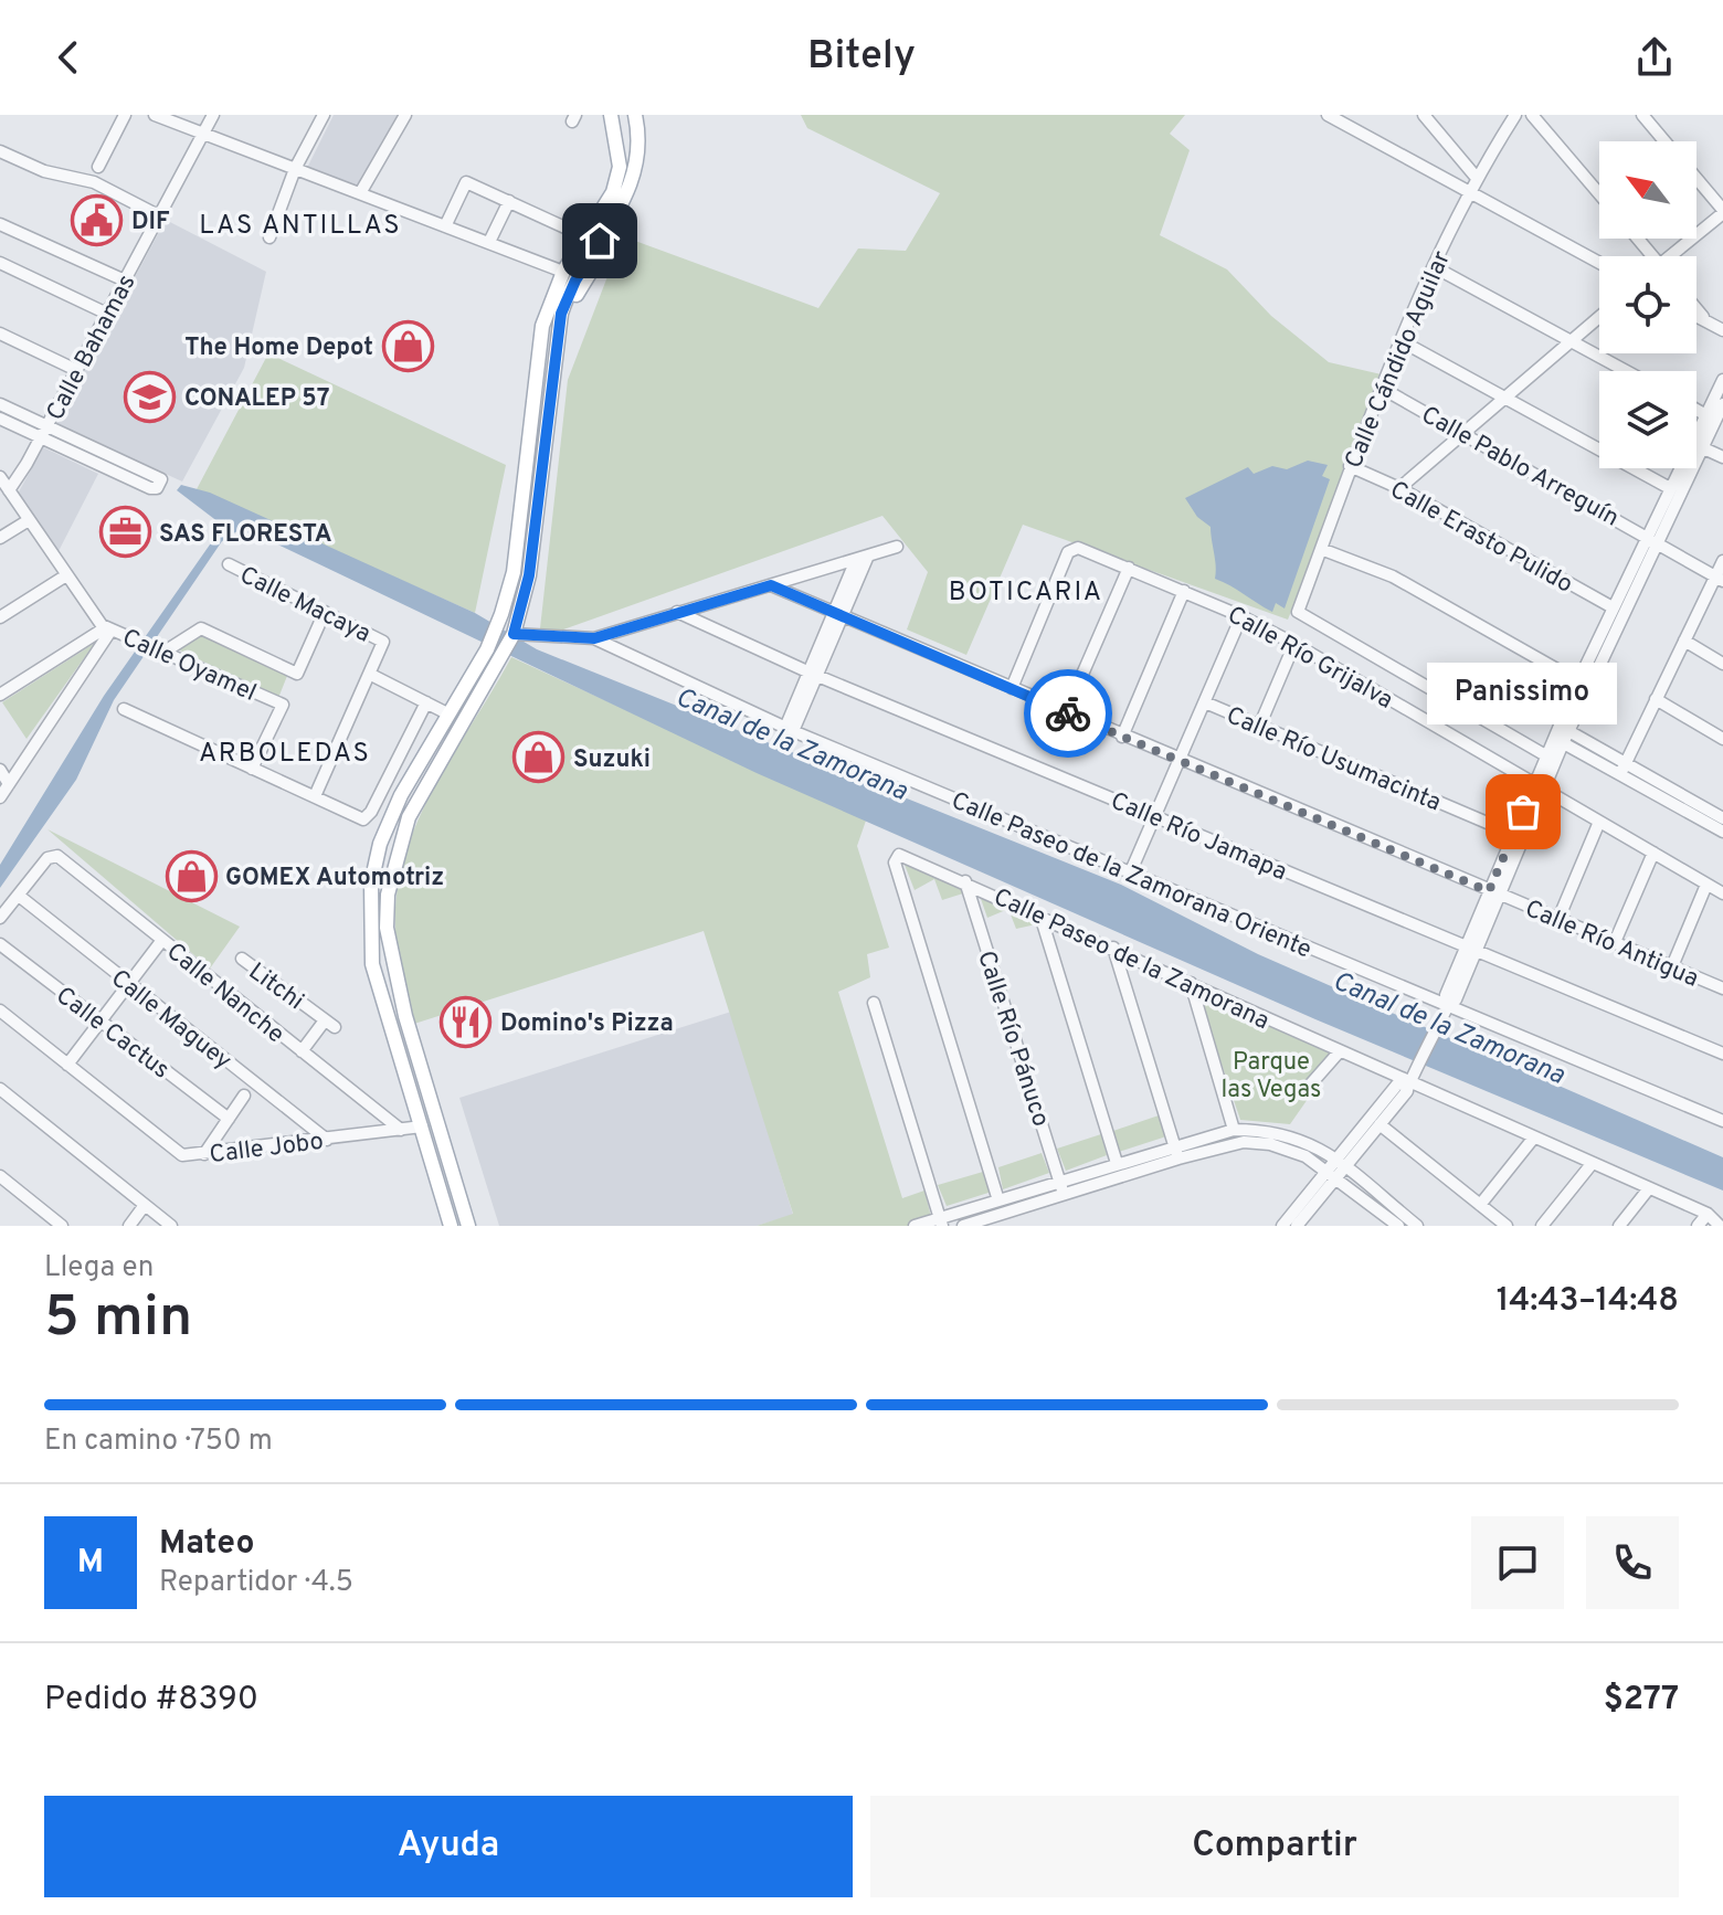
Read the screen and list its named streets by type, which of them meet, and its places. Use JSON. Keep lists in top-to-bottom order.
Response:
{
  "streets": {
    "street": [
      "Calle Bahamas",
      "Calle Cándido Aguilar",
      "Calle Pablo Arreguín",
      "Calle Erasto Pulido",
      "Calle Macaya",
      "Calle Río Grijalva",
      "Calle Oyamel",
      "Calle Río Usumacinta",
      "Calle Río Jamapa",
      "Calle Paseo de la Zamorana Oriente",
      "Calle Río Antigua",
      "Calle Paseo de la Zamorana",
      "Litchi",
      "Calle Nanche",
      "Calle Maguey",
      "Calle Cactus",
      "Calle Río Pánuco",
      "Calle Jobo"
    ]
  },
  "crossings": [
    ["Calle Cándido Aguilar", "Calle Pablo Arreguín"],
    ["Calle Cándido Aguilar", "Calle Erasto Pulido"],
    ["Calle Cándido Aguilar", "Calle Río Grijalva"],
    ["Calle Río Grijalva", "Calle Río Antigua"],
    ["Calle Paseo de la Zamorana", "Calle Río Pánuco"],
    ["Litchi", "Calle Nanche"],
    ["Calle Nanche", "Calle Maguey"],
    ["Calle Nanche", "Calle Jobo"],
    ["Calle Maguey", "Calle Jobo"]
  ],
  "districts": ["LAS ANTILLAS", "BOTICARIA", "ARBOLEDAS"],
  "water": ["Canal de la Zamorana"],
  "parks": ["Parque las Vegas"],
  "places": {
    "public building": ["DIF"],
    "shop": ["The Home Depot", "Suzuki", "GOMEX Automotriz"],
    "school or university": ["CONALEP 57"],
    "office": ["SAS FLORESTA"],
    "other": ["Panissimo"],
    "restaurant": ["Domino's Pizza"]
  },
  "north": "top left",
  "page": {
    "header": "Bitely",
    "bubble": "Panissimo",
    "heading": ["5 min", "Llega en", "14:43–14:48"],
    "panel": [
      "Mateo",
      "Repartidor · 4.5",
      "Pedido #8390",
      "$277"
    ],
    "bar": "En camino · 750 m",
    "round": "M",
    "buttons": ["Ayuda", "Compartir"]
  }
}
